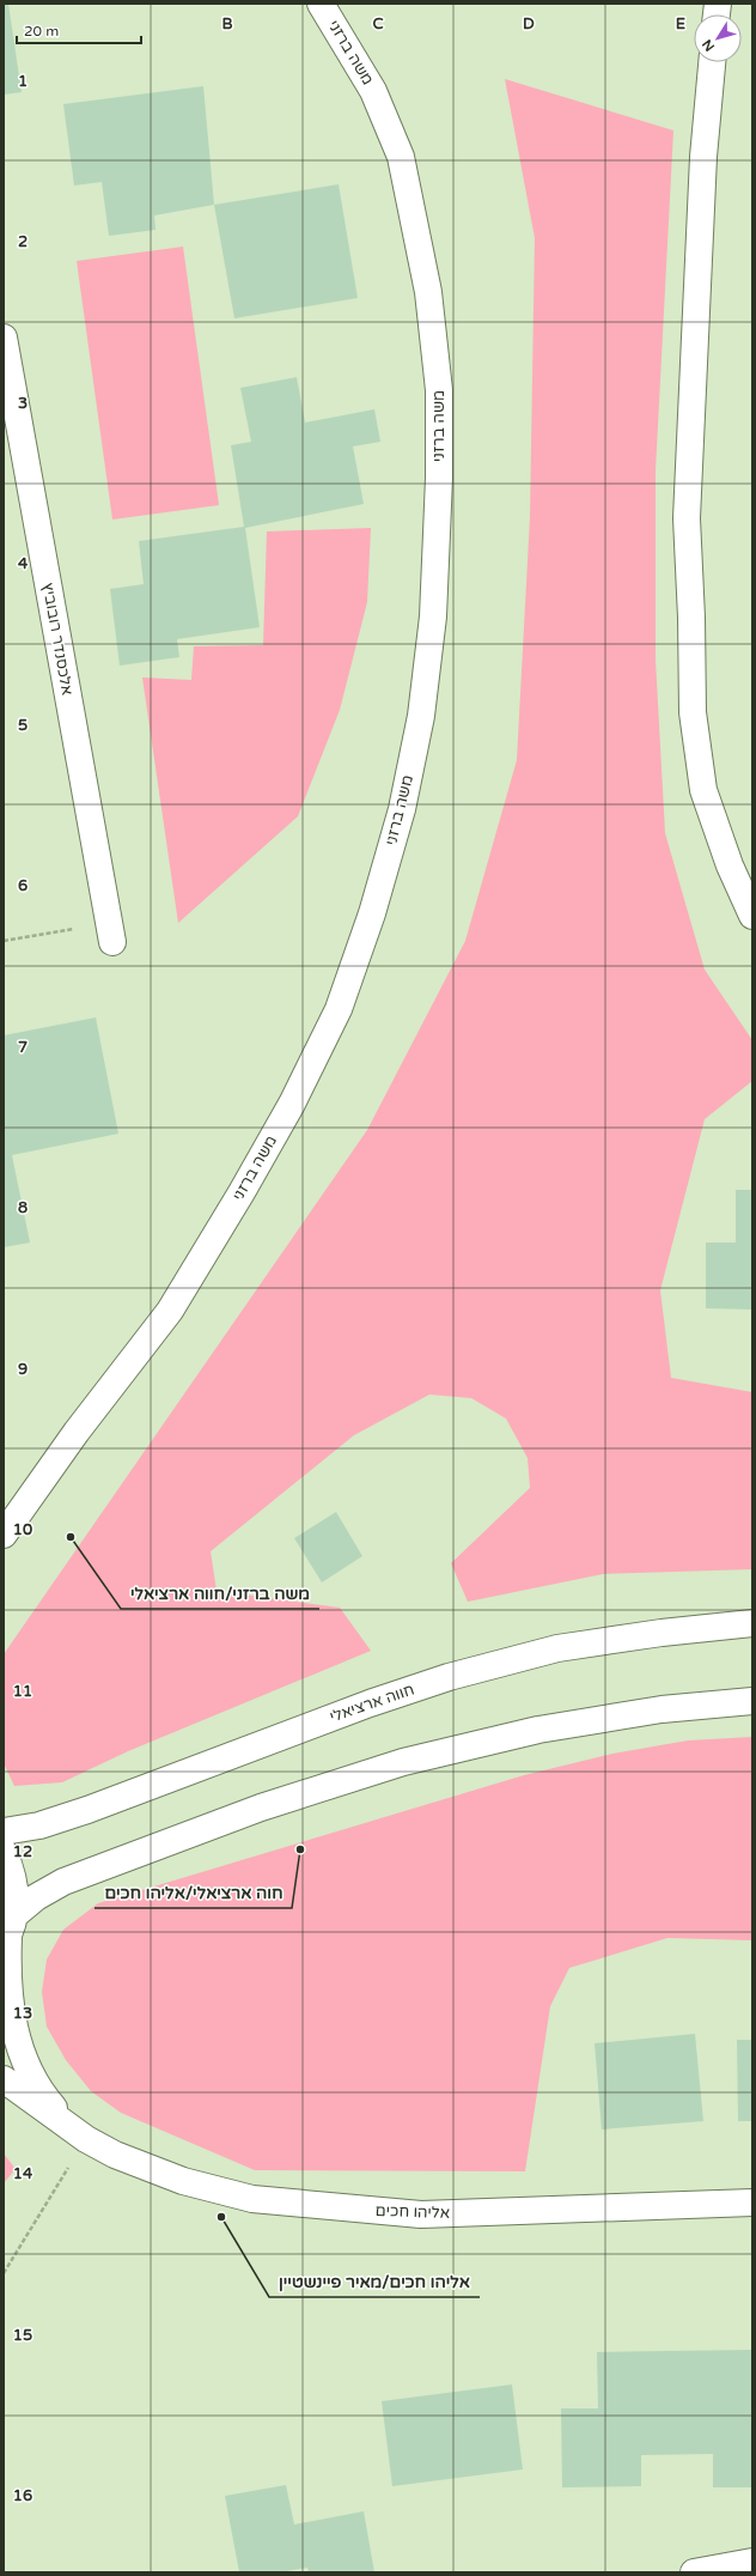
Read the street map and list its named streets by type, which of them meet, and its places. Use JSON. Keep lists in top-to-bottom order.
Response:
{
  "streets": {
    "street": [
      "משה ברזני",
      "אלכסנדר רובוביץ",
      "חווה ארציאלי",
      "אליהו חכים"
    ]
  },
  "places": ["משה ברזני/חווה ארציאלי", "חוה ארציאלי/אליהו חכים", "אליהו חכים/מאיר פיינשטיין"],
  "scale_bar": "20 m",
  "north": "bottom left",
  "grid": {
    "columns": [
      "B",
      "C",
      "D",
      "E"
    ],
    "rows": [
      "1",
      "2",
      "3",
      "4",
      "5",
      "6",
      "7",
      "8",
      "9",
      "10",
      "11",
      "12",
      "13",
      "14",
      "15",
      "16"
    ]
  }
}
